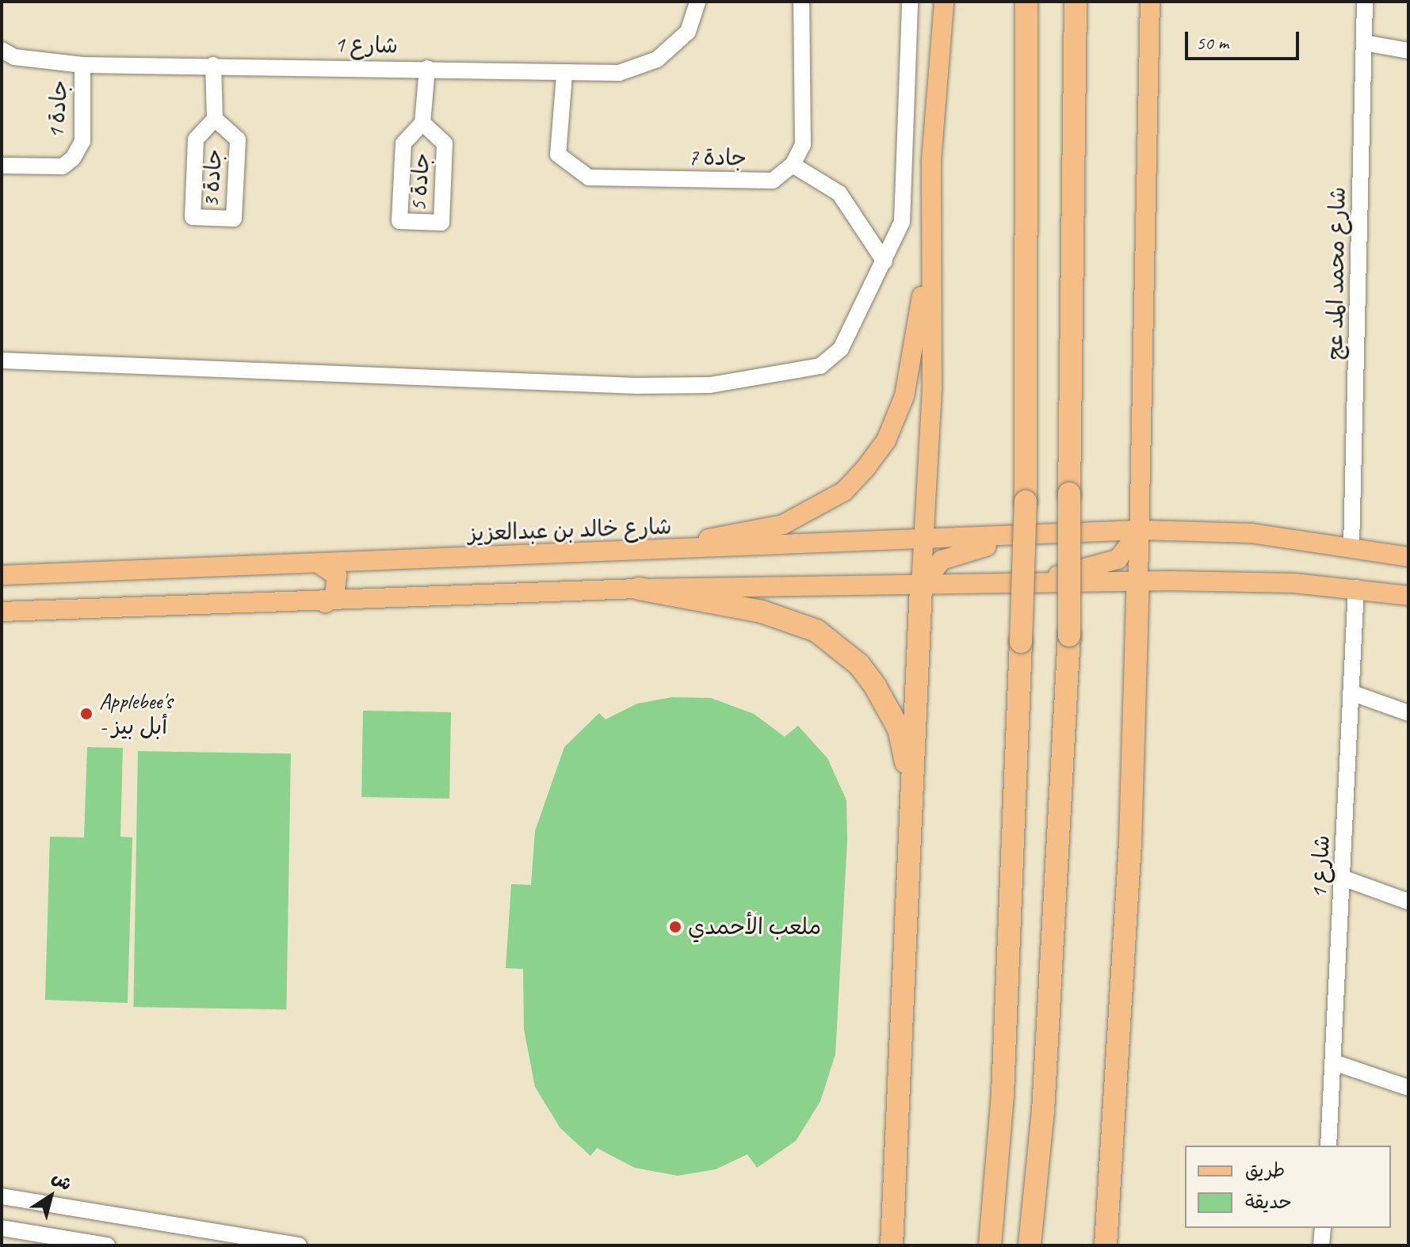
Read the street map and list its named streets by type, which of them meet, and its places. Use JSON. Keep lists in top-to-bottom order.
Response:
{
  "streets": {
    "main road": ["شارع خالد بن عبدالعزيز"],
    "street": [
      "شارع 1",
      "جادة 1",
      "جادة 7",
      "جادة 3",
      "جادة 5",
      "شارع محمد المد عج"
    ]
  },
  "crossings": [
    ["شارع 1", "جادة 1"],
    ["شارع 1", "جادة 7"],
    ["شارع 1", "جادة 3"],
    ["شارع 1", "جادة 5"],
    ["شارع محمد المد عج", "شارع خالد بن عبدالعزيز"]
  ],
  "places": ["Applebee's - أبل بيز", "ملعب الأحمدي"],
  "legend": ["طريق", "حديقة"],
  "scale_bar": "50 m",
  "north": "top right"
}
